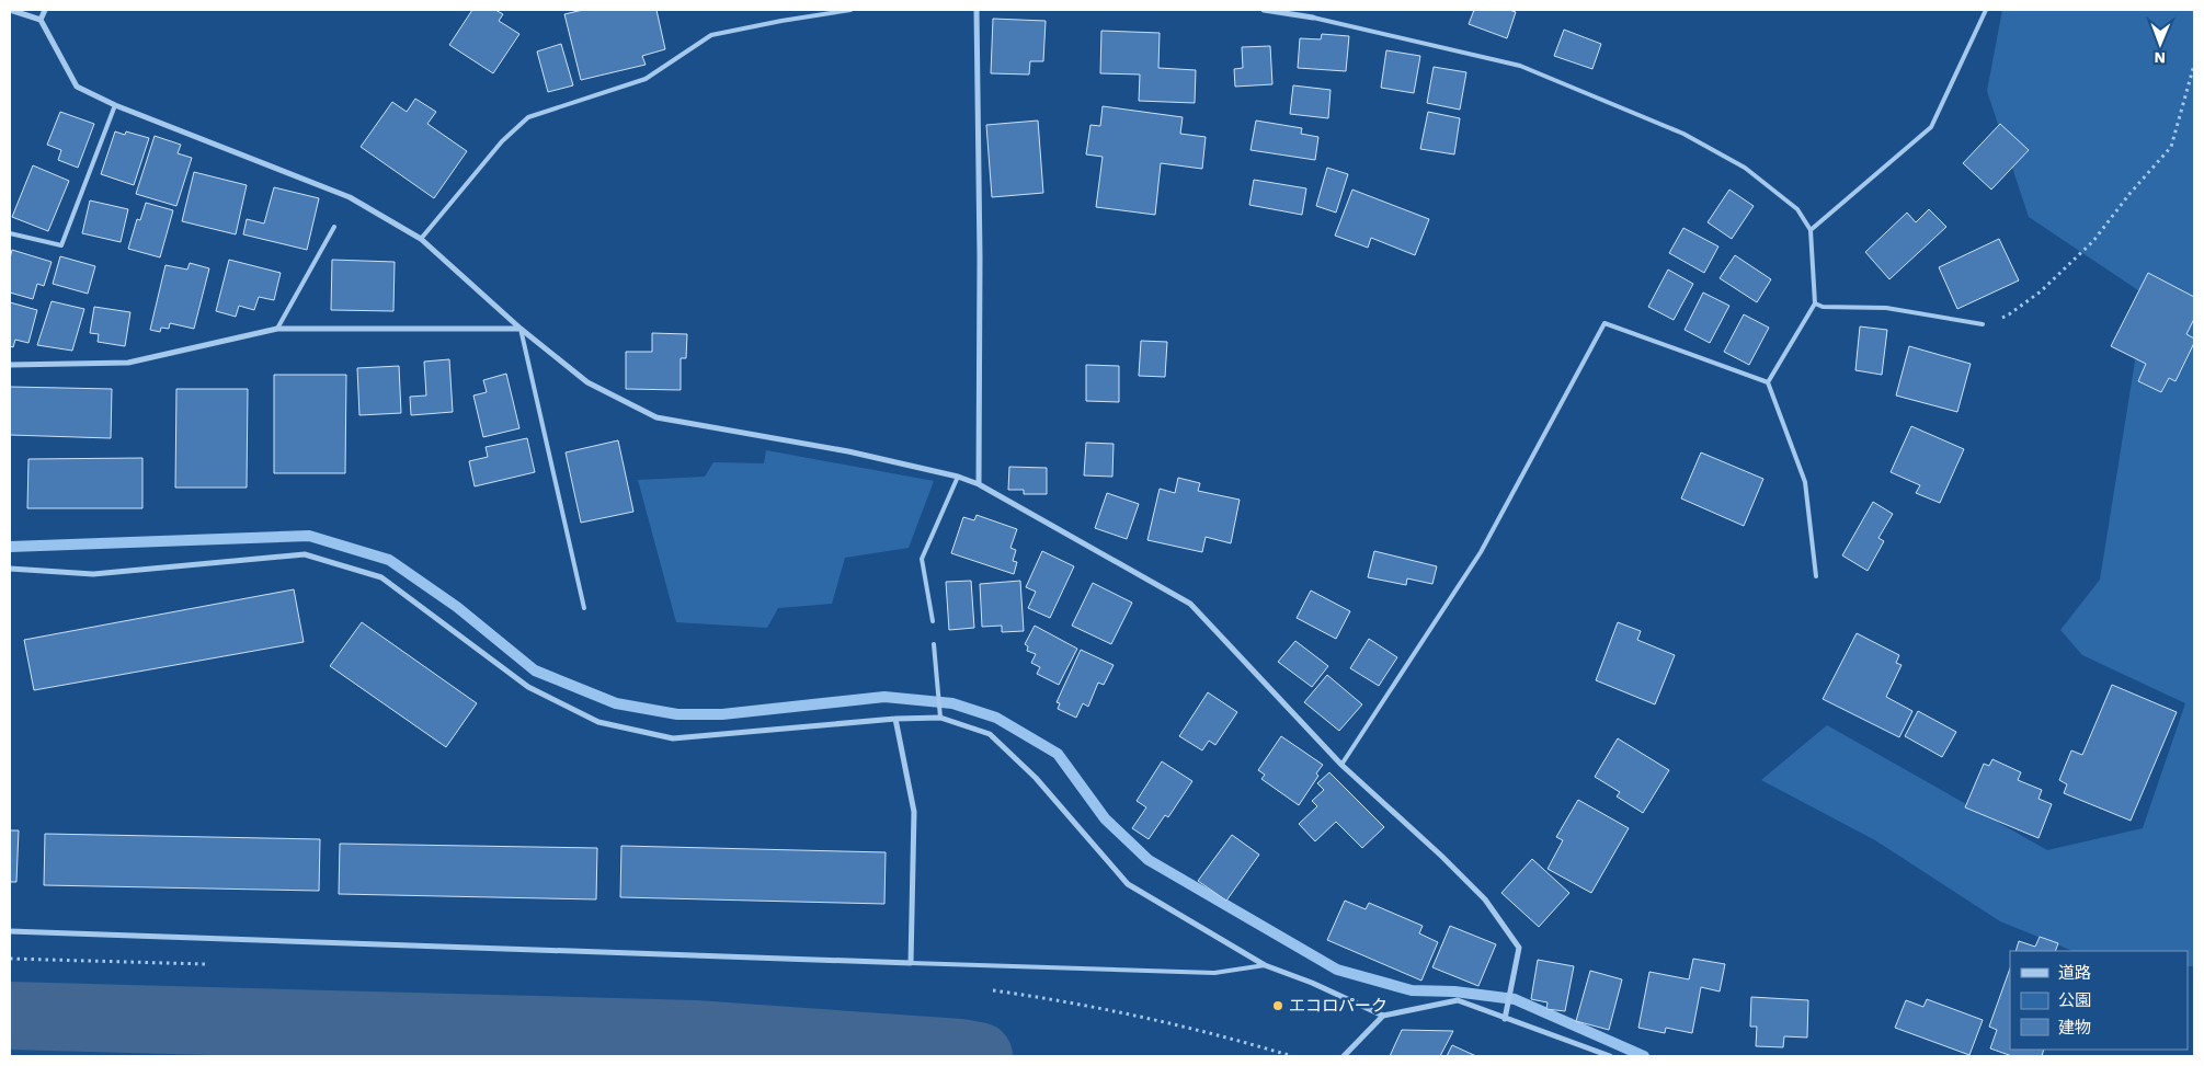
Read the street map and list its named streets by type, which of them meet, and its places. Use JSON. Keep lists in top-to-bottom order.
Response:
{
  "places": ["エコロパーク"],
  "legend": ["道路", "公園", "建物"],
  "north": "bottom"
}
